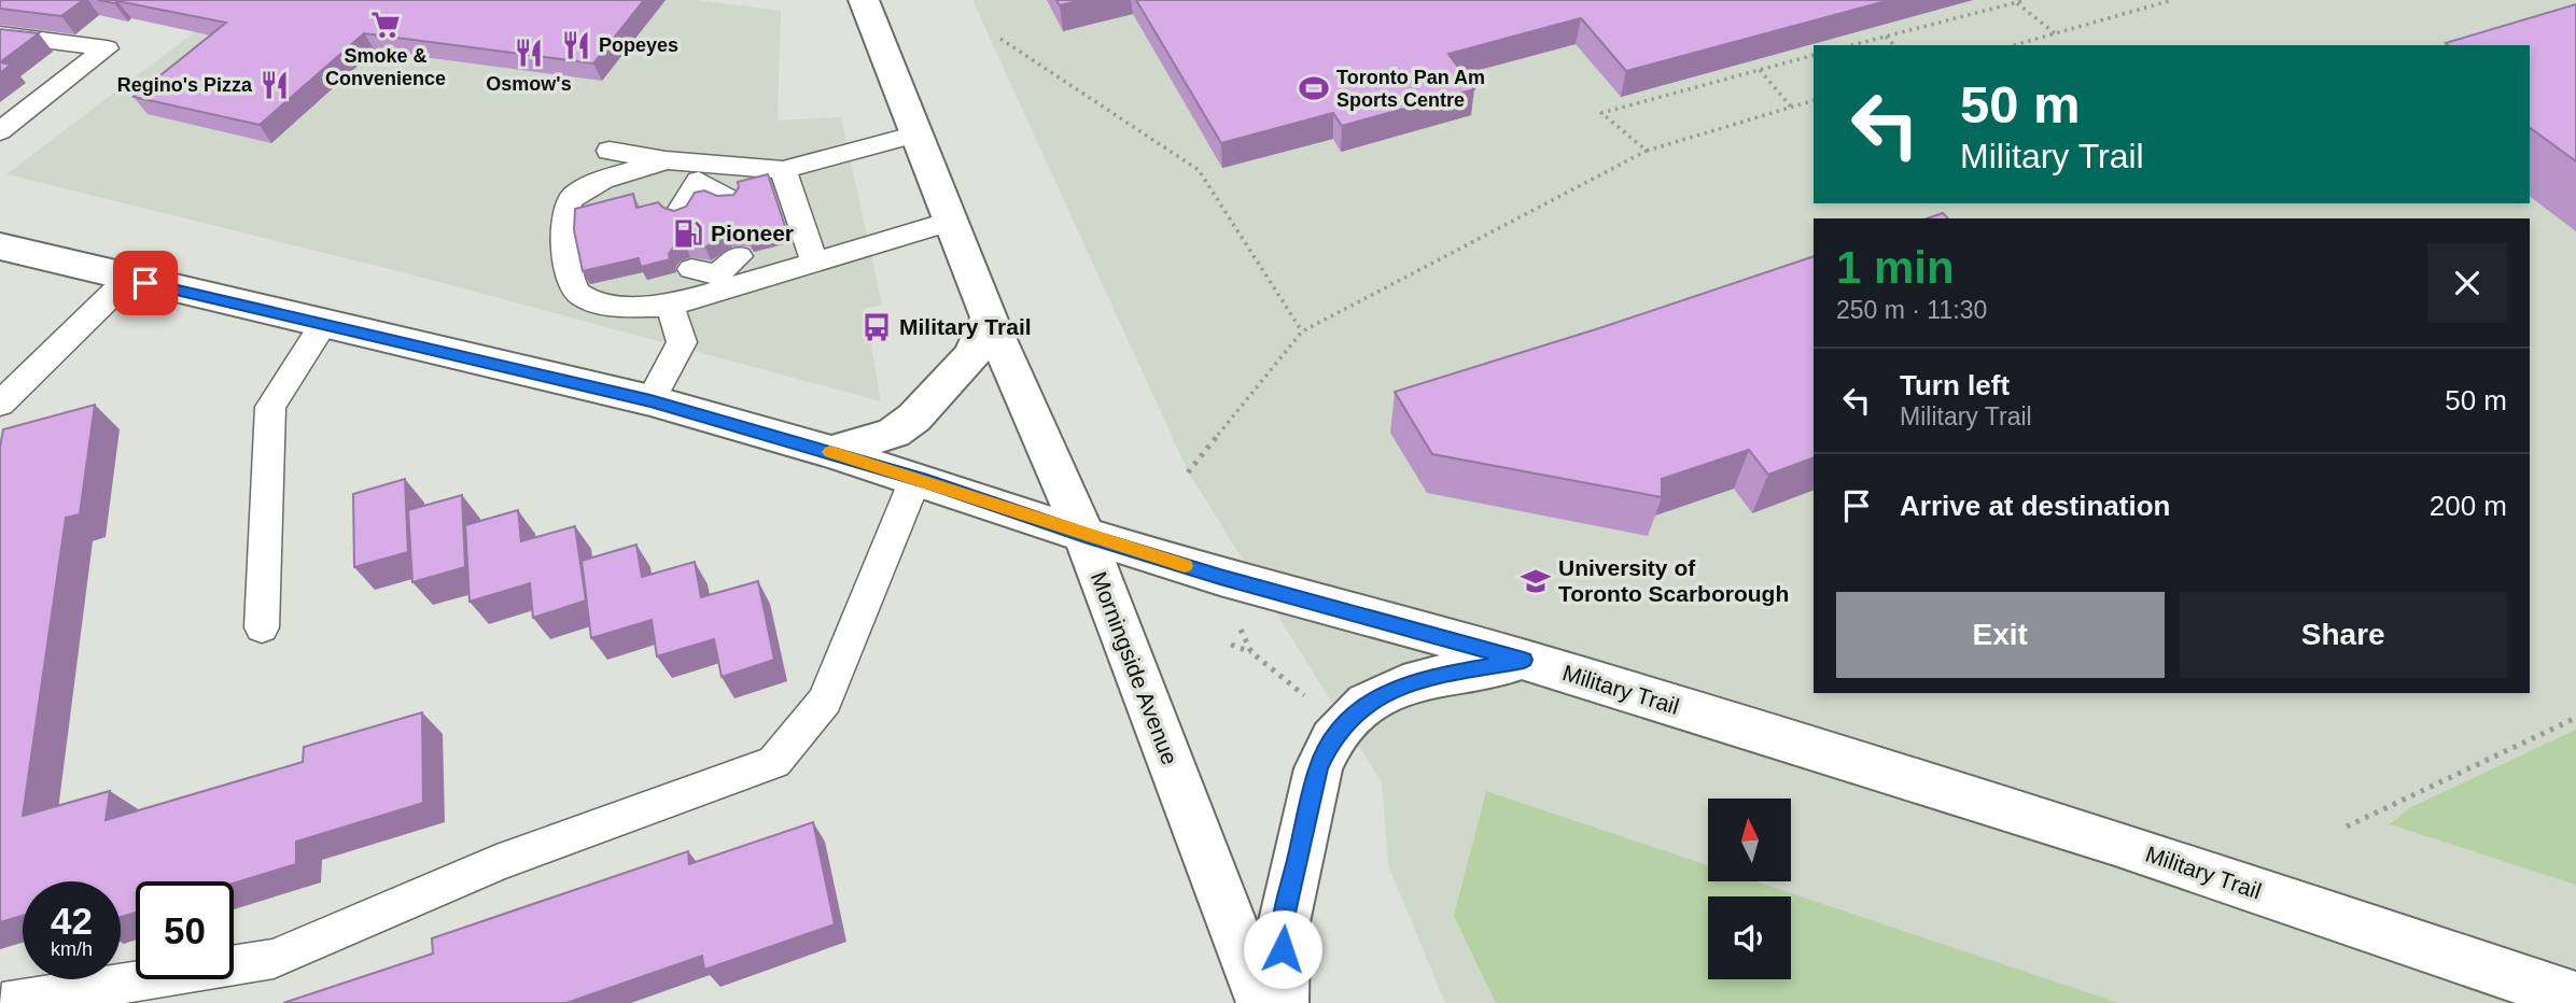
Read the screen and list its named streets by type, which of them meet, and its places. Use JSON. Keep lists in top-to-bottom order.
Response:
{
  "streets": {
    "street": ["Morningside Avenue", "Military Trail"]
  },
  "crossings": [
    ["Morningside Avenue", "Military Trail"]
  ],
  "places": {
    "supermarket": ["Smoke & Convenience"],
    "restaurant": ["Popeyes", "Osmow's", "Regino's Pizza"],
    "sports": ["Toronto Pan Am Sports Centre"],
    "fuel station": ["Pioneer"],
    "bus stop": ["Military Trail"],
    "school or university": ["University of Toronto Scarborough"]
  },
  "north": "top",
  "page": {
    "turn": ["50 m", "Military Trail"],
    "heading": ["1 min", "250 m · 11:30"],
    "list": [
      {
        "name": "Turn left",
        "note": "Military Trail",
        "value": "50 m"
      },
      {
        "name": "Arrive at destination",
        "value": "200 m"
      }
    ],
    "buttons": ["Exit", "Share"],
    "speed": "42 km/h",
    "limit": "50"
  }
}
